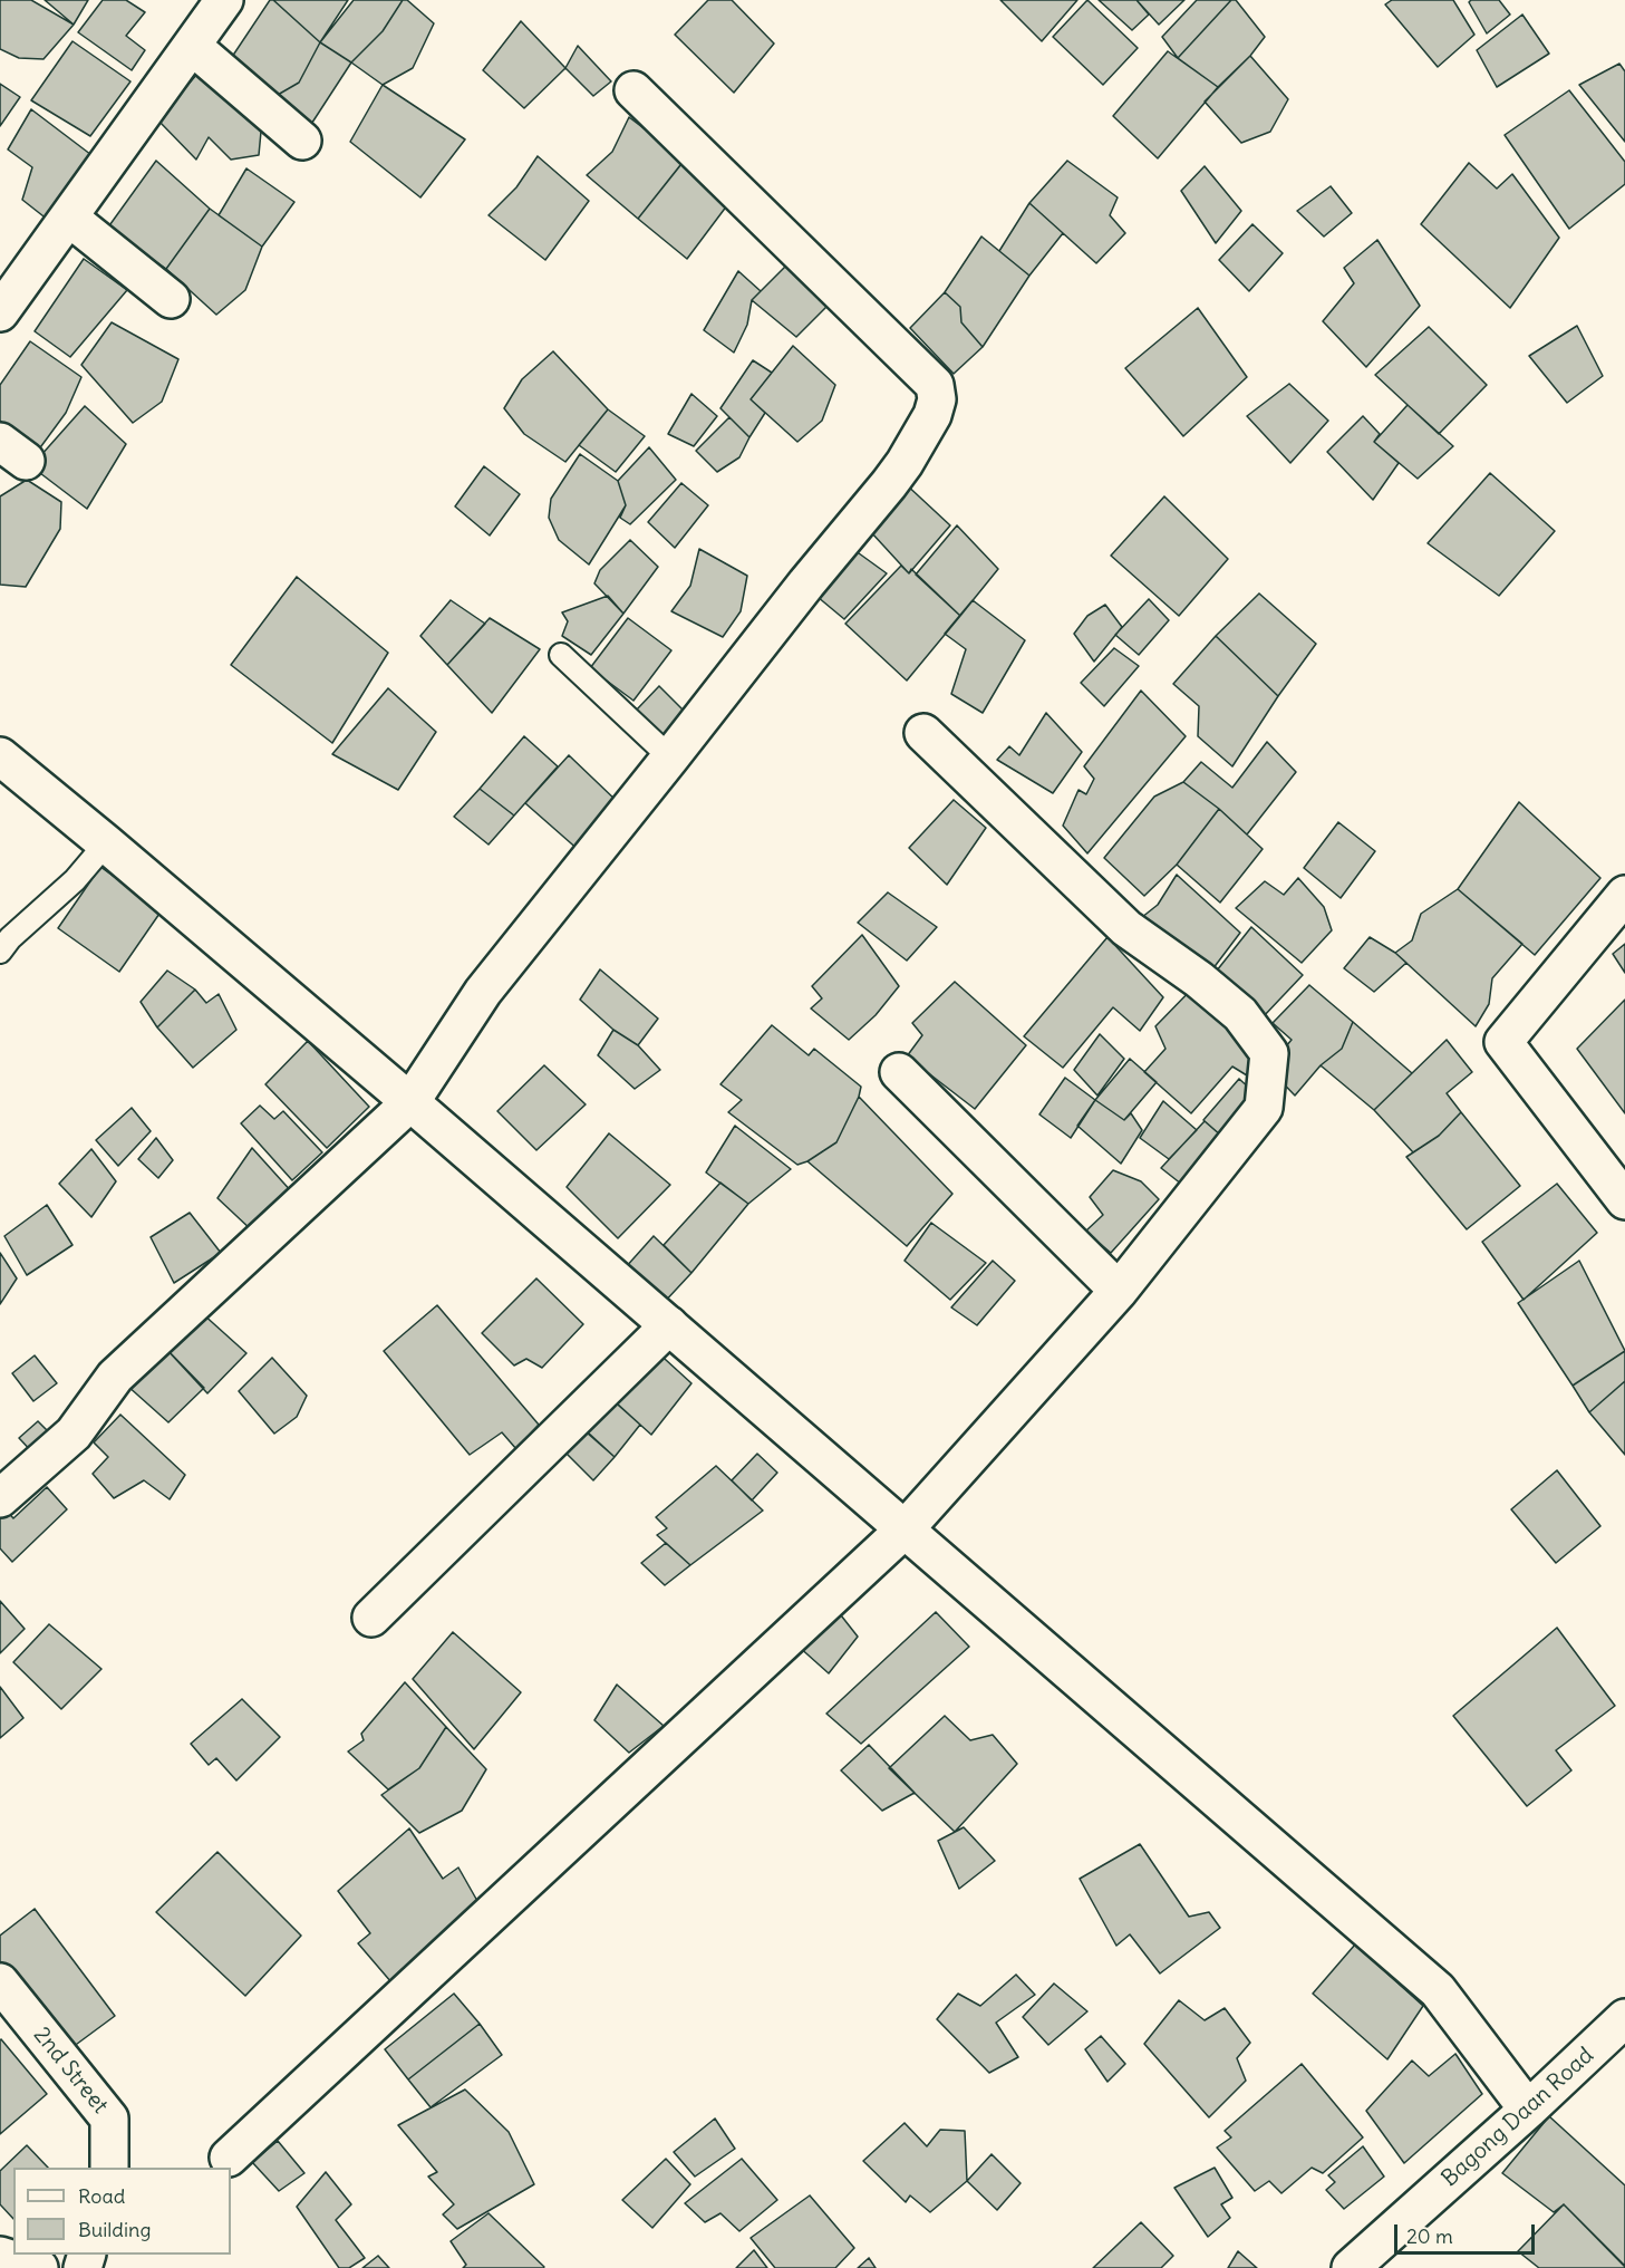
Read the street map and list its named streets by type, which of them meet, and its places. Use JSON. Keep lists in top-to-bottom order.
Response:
{
  "streets": {
    "street": ["2nd Street", "Bagong Daan Road"]
  },
  "legend": ["Road", "Building"],
  "scale_bar": "20 m"
}
